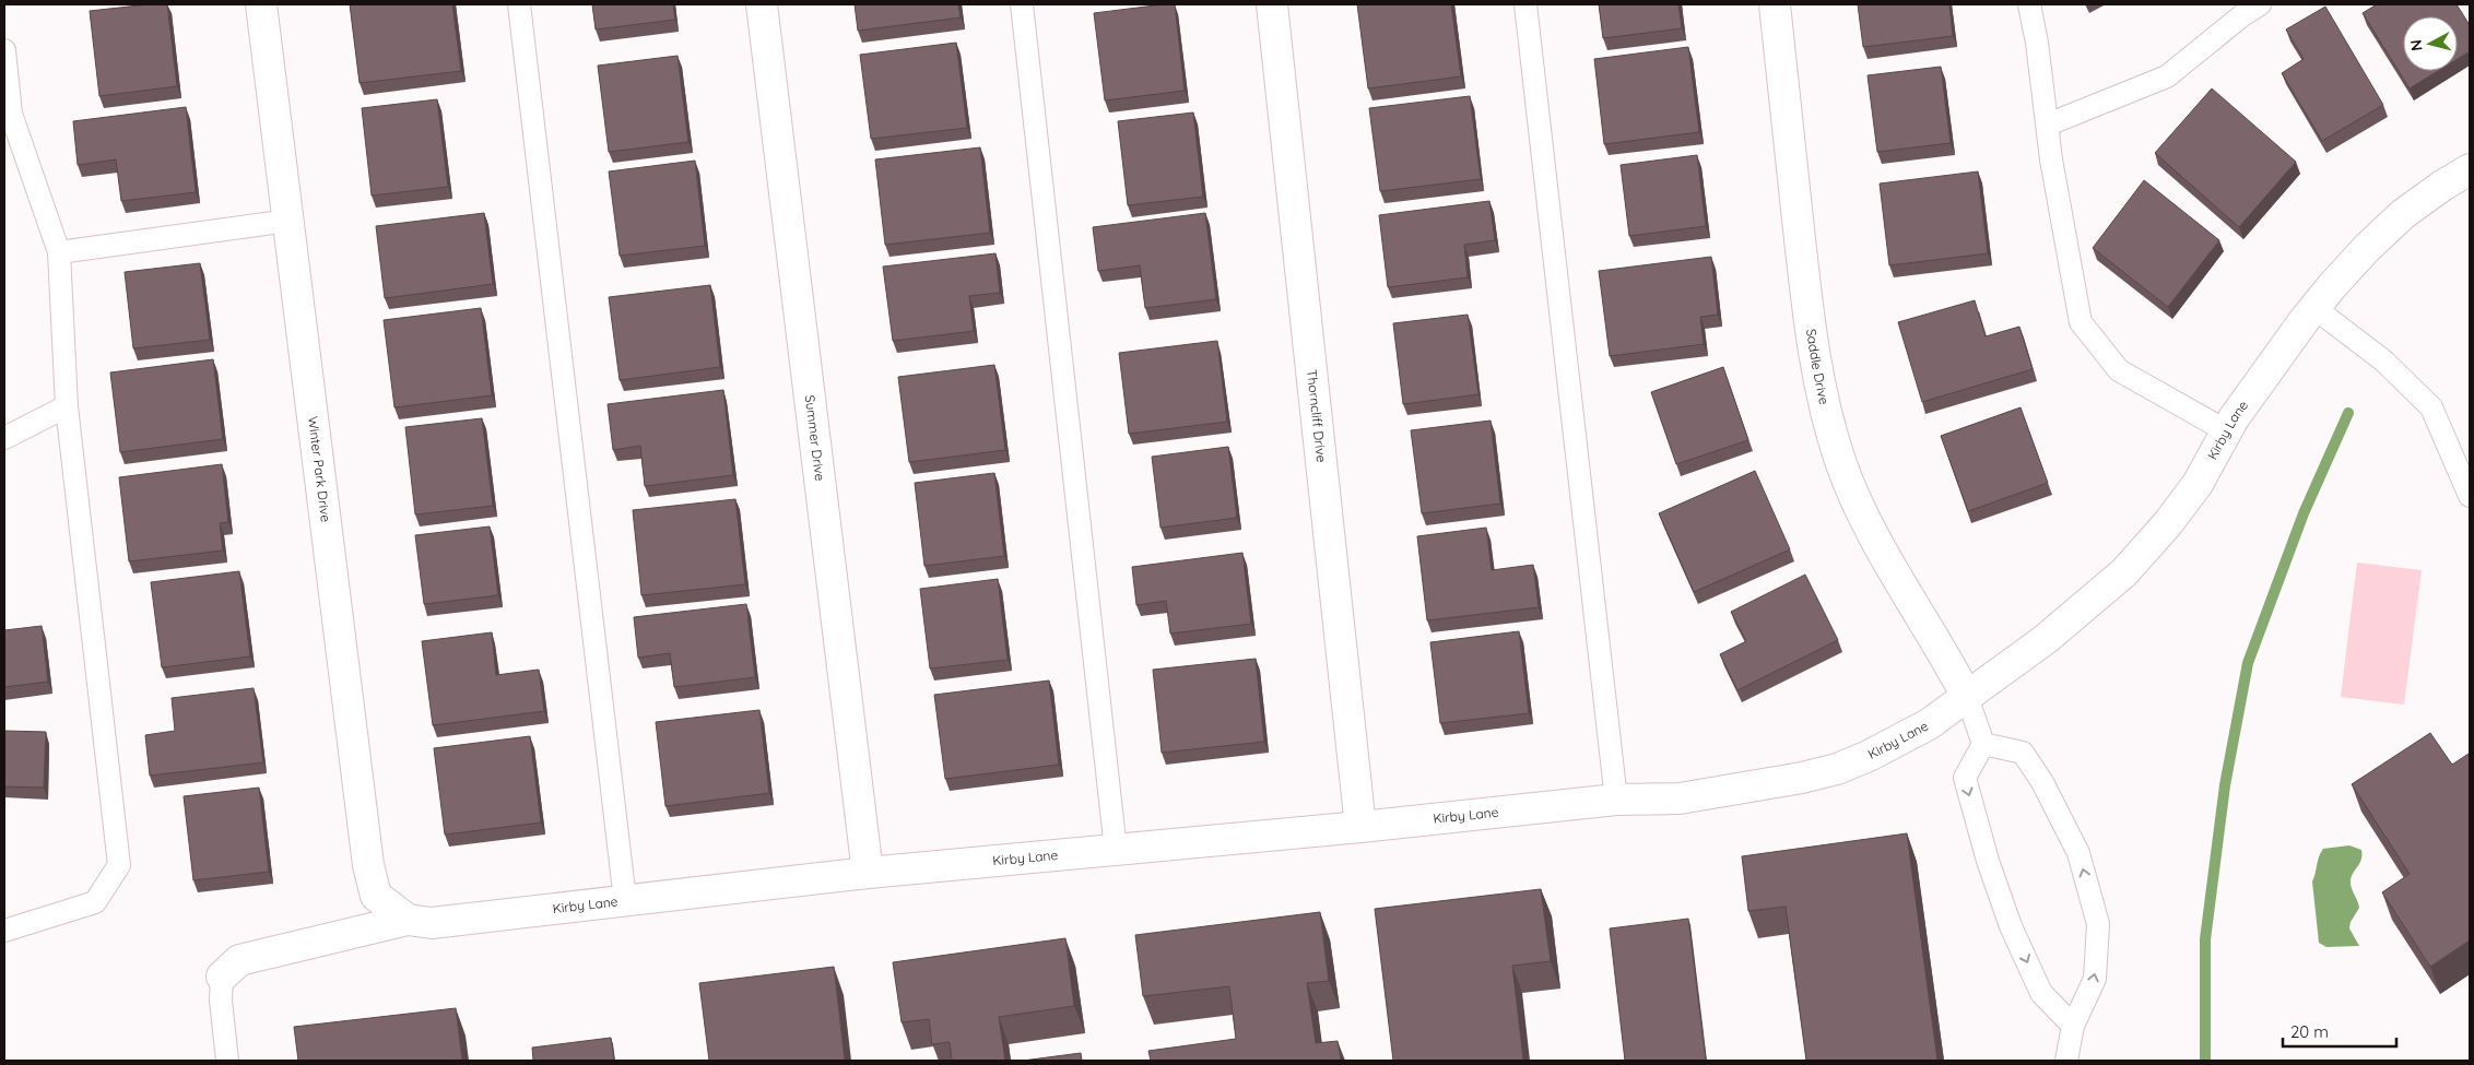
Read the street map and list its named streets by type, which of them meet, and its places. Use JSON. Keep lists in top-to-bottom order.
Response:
{
  "streets": {
    "street": [
      "Saddle Drive",
      "Thorncliff Drive",
      "Kirby Lane",
      "Summer Drive",
      "Winter Park Drive"
    ]
  },
  "crossings": [
    ["Saddle Drive", "Kirby Lane"],
    ["Thorncliff Drive", "Kirby Lane"],
    ["Kirby Lane", "Summer Drive"],
    ["Kirby Lane", "Winter Park Drive"]
  ],
  "scale_bar": "20 m",
  "north": "left"
}
